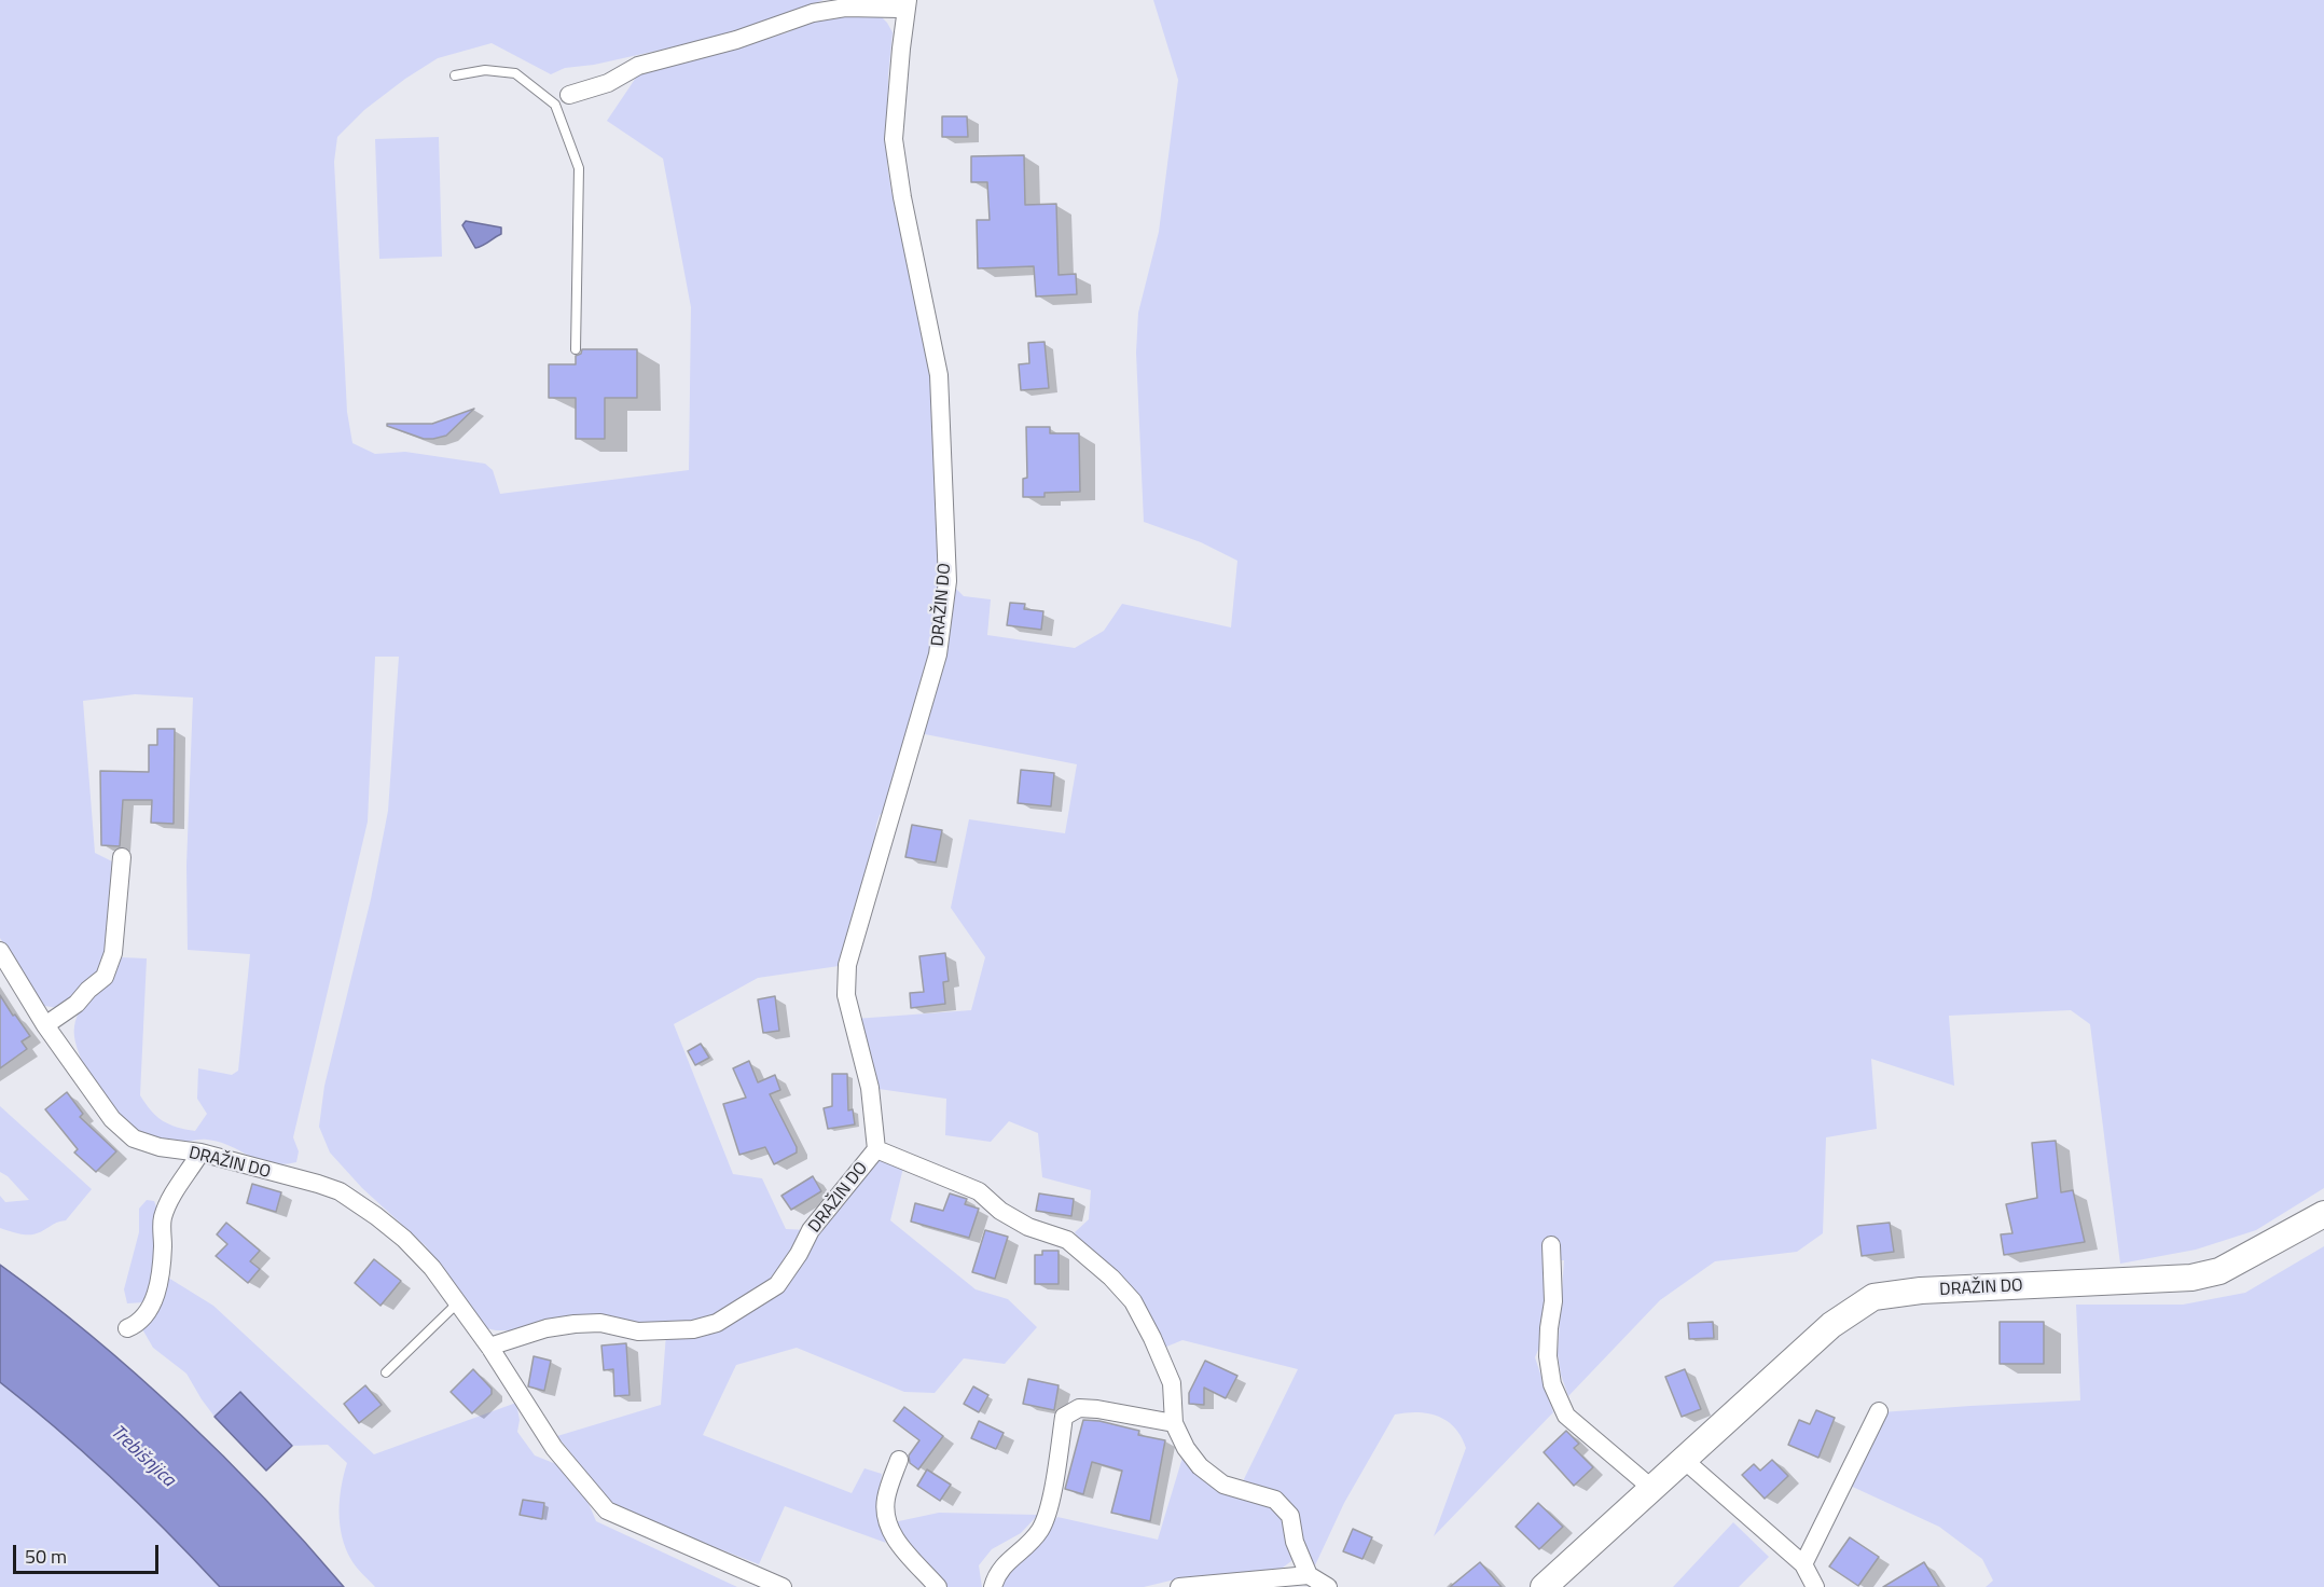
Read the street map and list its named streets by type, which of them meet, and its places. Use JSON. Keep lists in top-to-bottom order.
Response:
{
  "streets": {
    "street": ["DRAŽIN DO"]
  },
  "water": ["Trebišnjica"],
  "scale_bar": "50 m"
}
